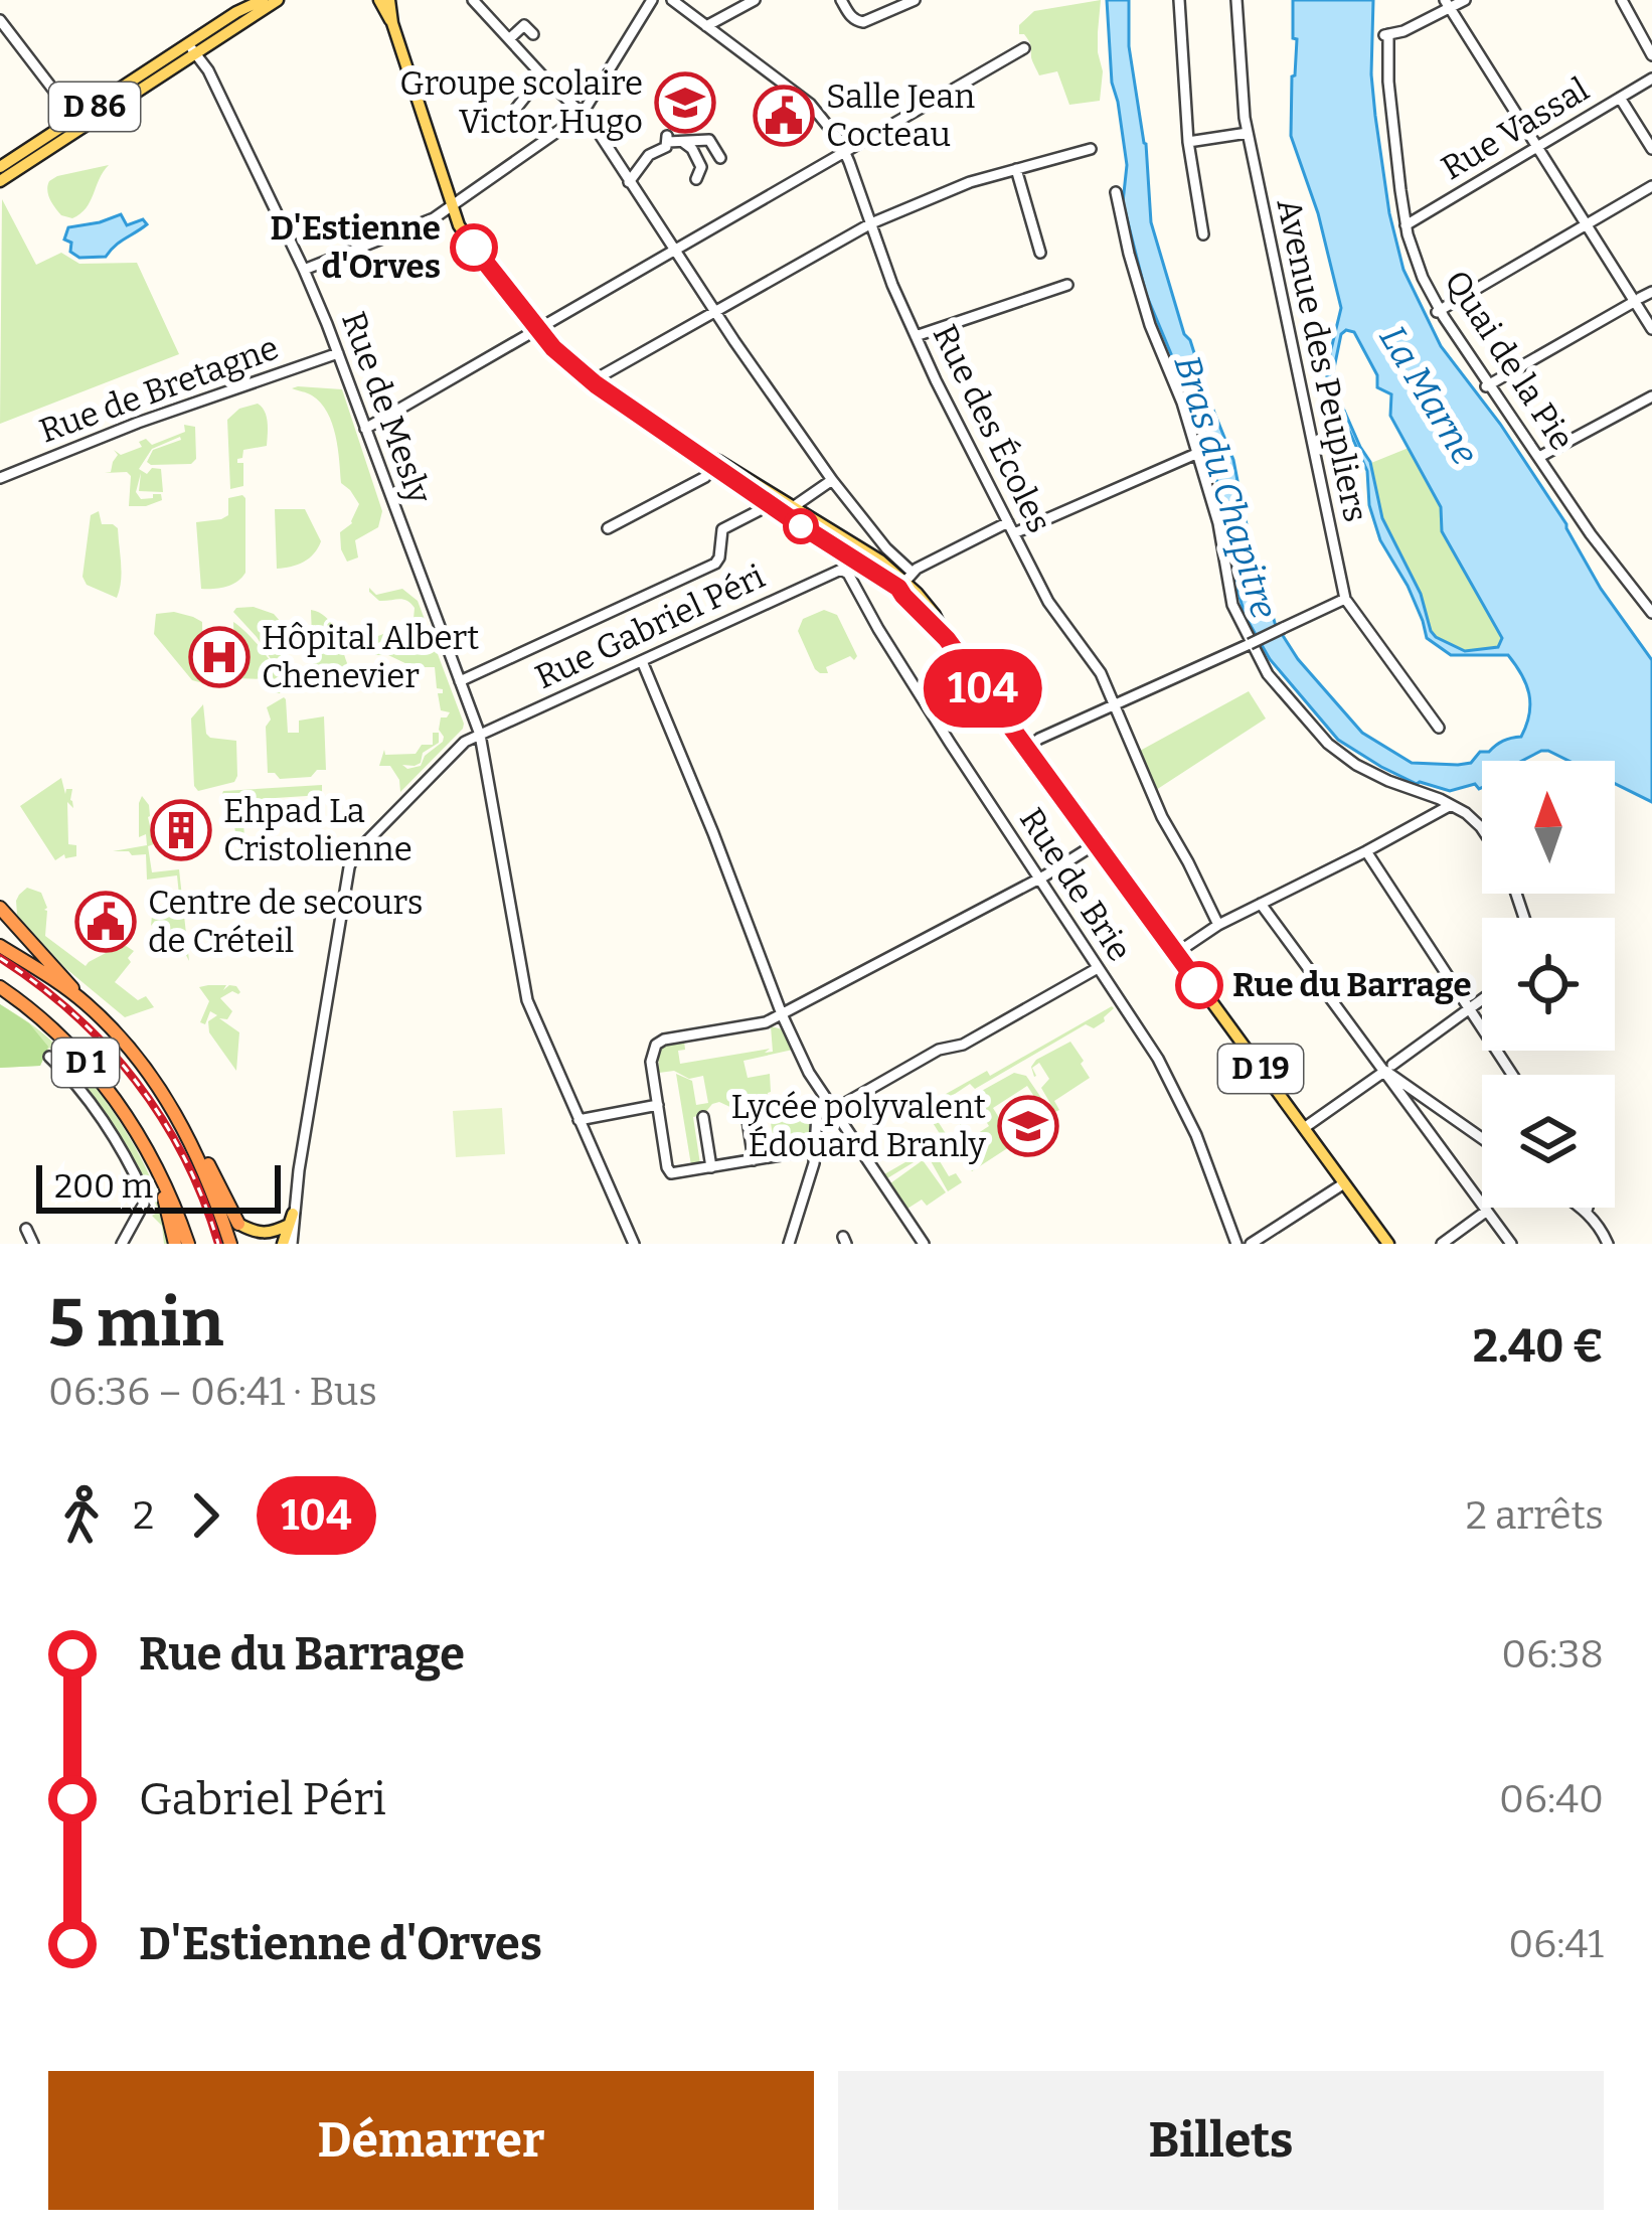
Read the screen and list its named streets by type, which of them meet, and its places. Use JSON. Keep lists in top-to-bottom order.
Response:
{
  "streets": {
    "highway": ["D 1"],
    "main road": ["D 86", "D 19"],
    "street": [
      "Rue Vassal",
      "Avenue des Peupliers",
      "Quai de la Pie",
      "Rue de Bretagne",
      "Rue de Mesly",
      "Rue des Écoles",
      "Rue Gabriel Péri",
      "Rue de Brie"
    ]
  },
  "crossings": [
    ["D 86", "Rue de Mesly"],
    ["Rue Vassal", "Quai de la Pie"],
    ["Rue de Bretagne", "Rue de Mesly"],
    ["Rue de Mesly", "Rue Gabriel Péri"],
    ["Rue Gabriel Péri", "Rue de Brie"]
  ],
  "water": ["La Marne", "Bras du Chapitre"],
  "places": {
    "school or university": ["Groupe scolaire Victor Hugo", "Lycée polyvalent Édouard Branly"],
    "public building": ["Salle Jean Cocteau", "Centre de secours de Créteil"],
    "other": ["D'Estienne d'Orves", "Rue du Barrage"],
    "hospital": ["Hôpital Albert Chenevier"],
    "building": ["Ehpad La Cristolienne"]
  },
  "lines": ["bus line 104"],
  "scale_bar": "200 m",
  "north": "top",
  "page": {
    "on_map": "104",
    "scale": "200 m",
    "heading": ["5 min", "06:36 – 06:41 · Bus", "2.40 €"],
    "legs": ["2", "104", "2 arrêts"],
    "list": [
      {
        "name": "Rue du Barrage",
        "value": "06:38"
      },
      {
        "name": "Gabriel Péri",
        "value": "06:40"
      },
      {
        "name": "D'Estienne d'Orves",
        "value": "06:41"
      }
    ],
    "buttons": ["Démarrer", "Billets"]
  }
}
